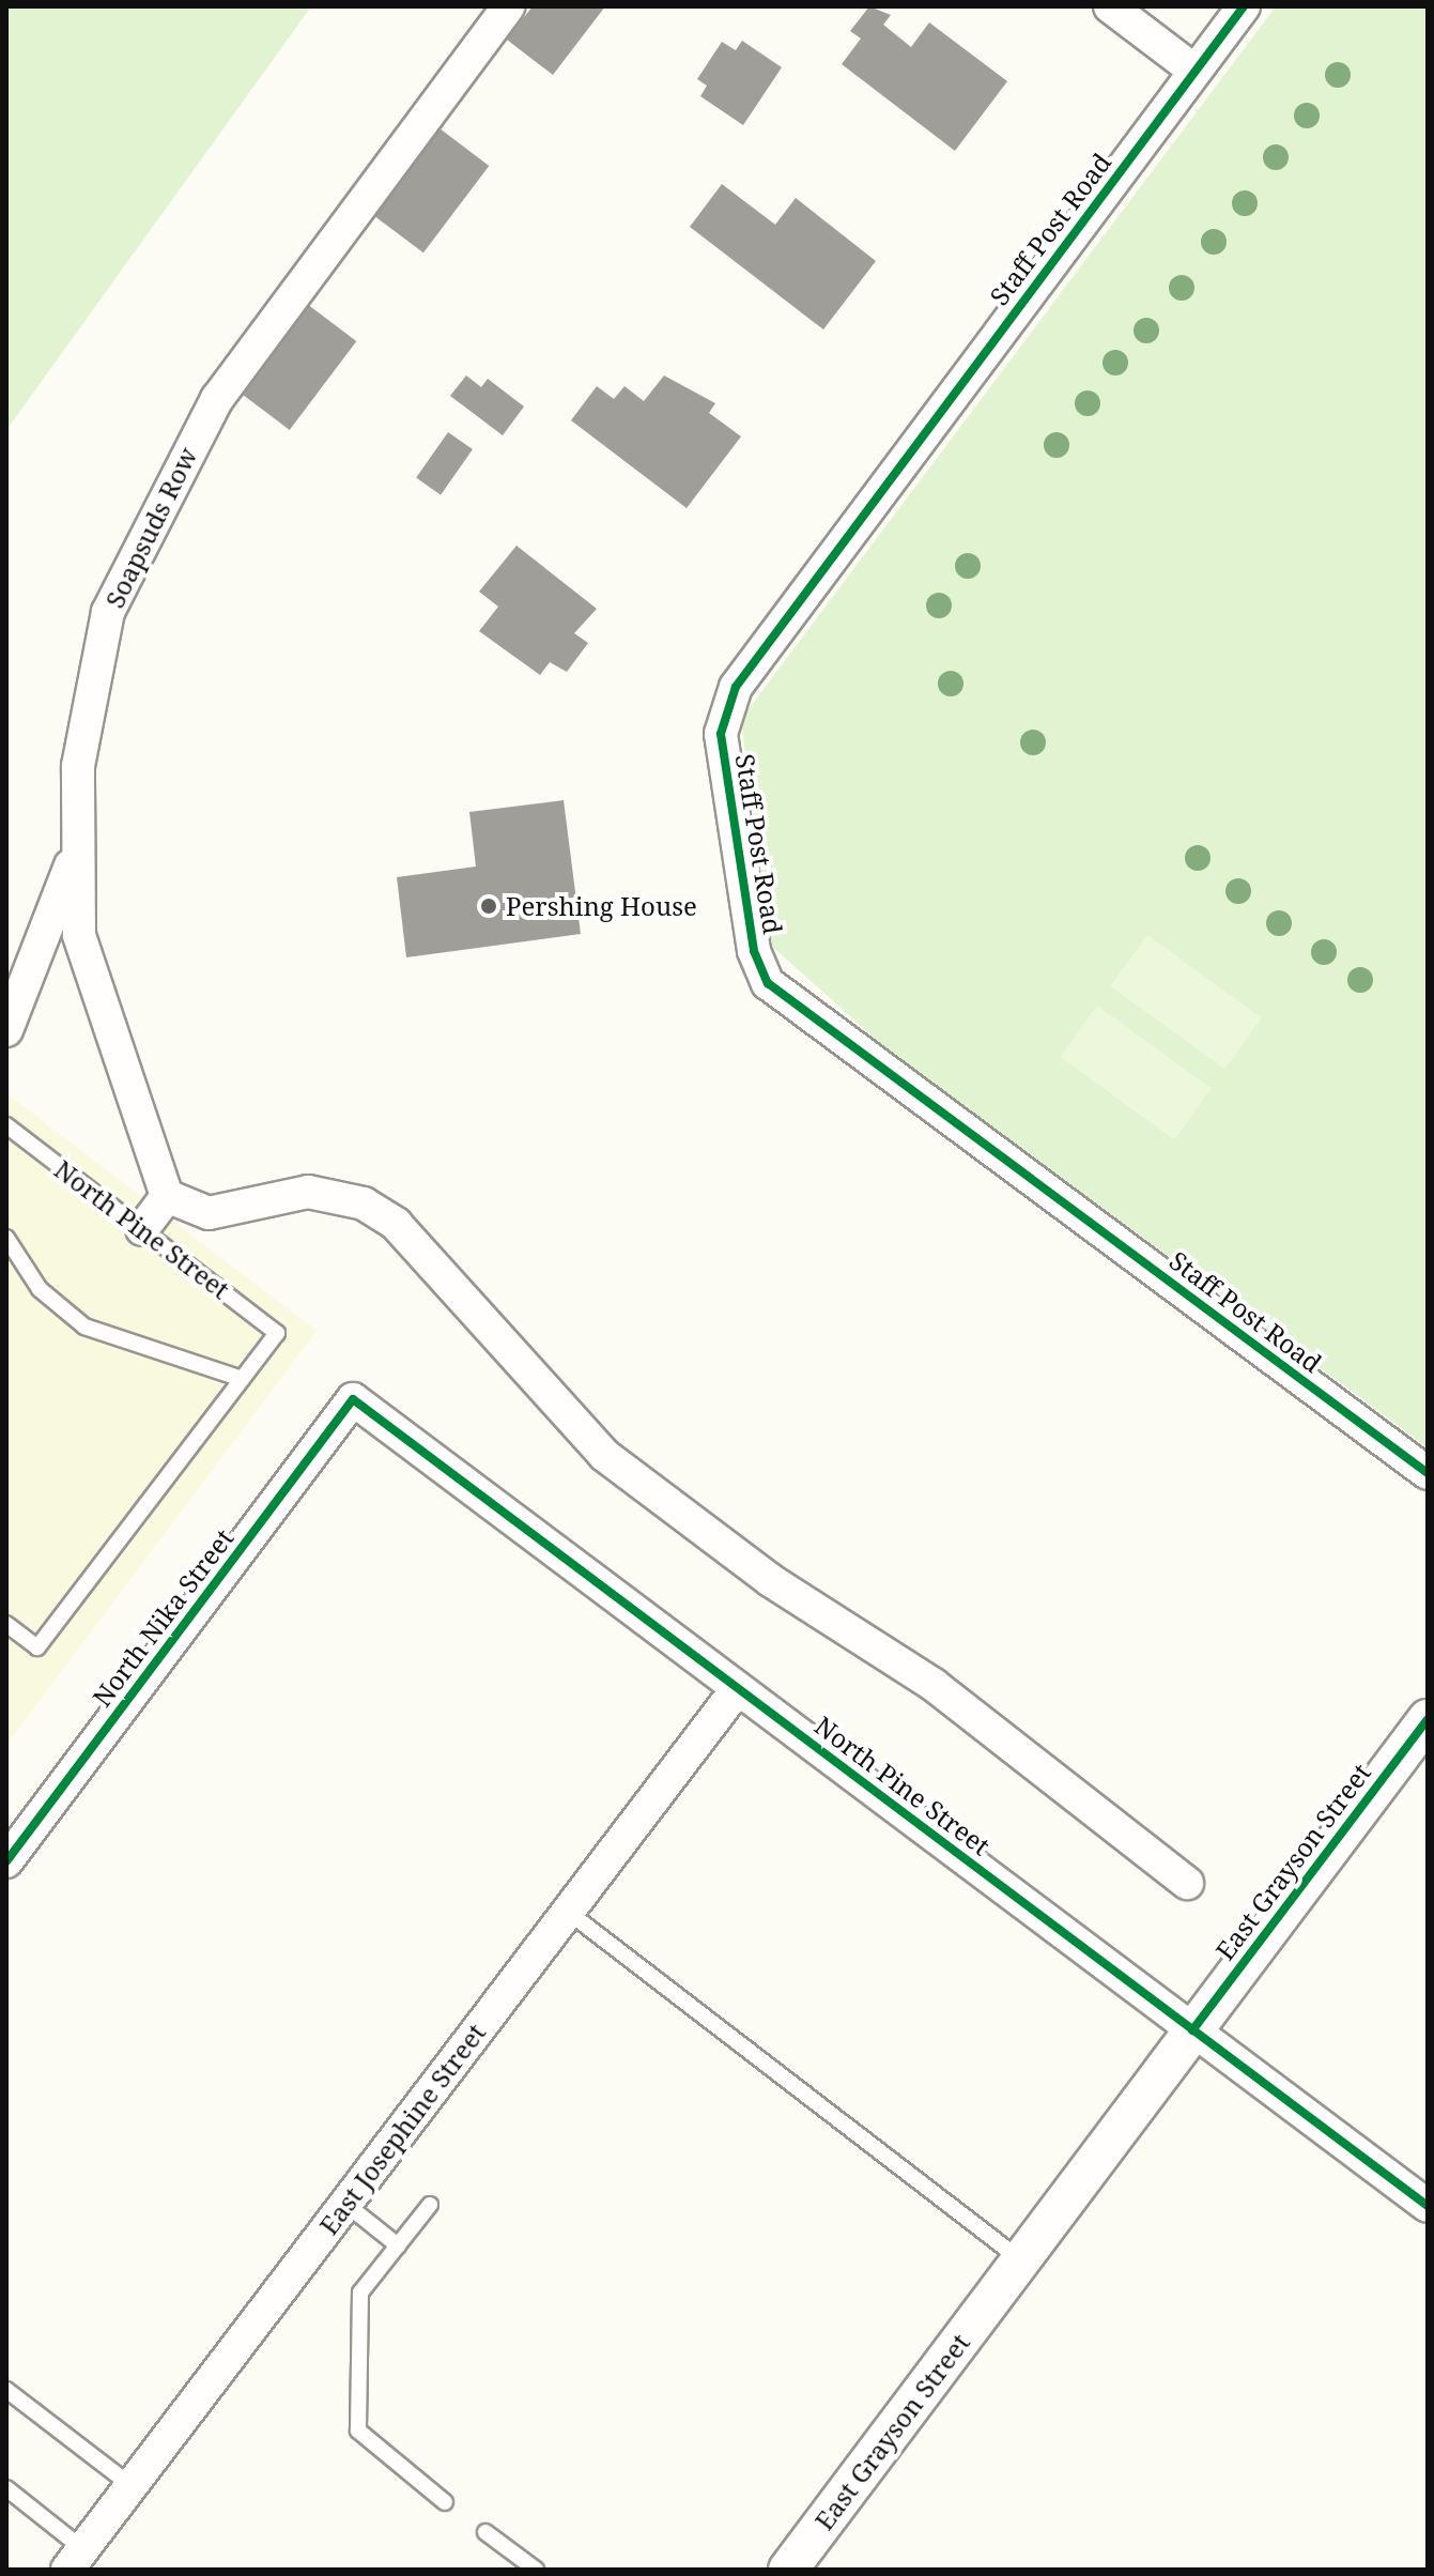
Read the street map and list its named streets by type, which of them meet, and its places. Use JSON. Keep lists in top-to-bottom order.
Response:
{
  "streets": {
    "street": [
      "Staff Post Road",
      "Soapsuds Row",
      "North Pine Street",
      "North Nika Street",
      "East Grayson Street",
      "East Josephine Street"
    ]
  },
  "crossings": [
    ["North Pine Street", "North Nika Street"],
    ["North Pine Street", "East Grayson Street"],
    ["North Pine Street", "East Josephine Street"]
  ],
  "places": ["Pershing House"]
}
